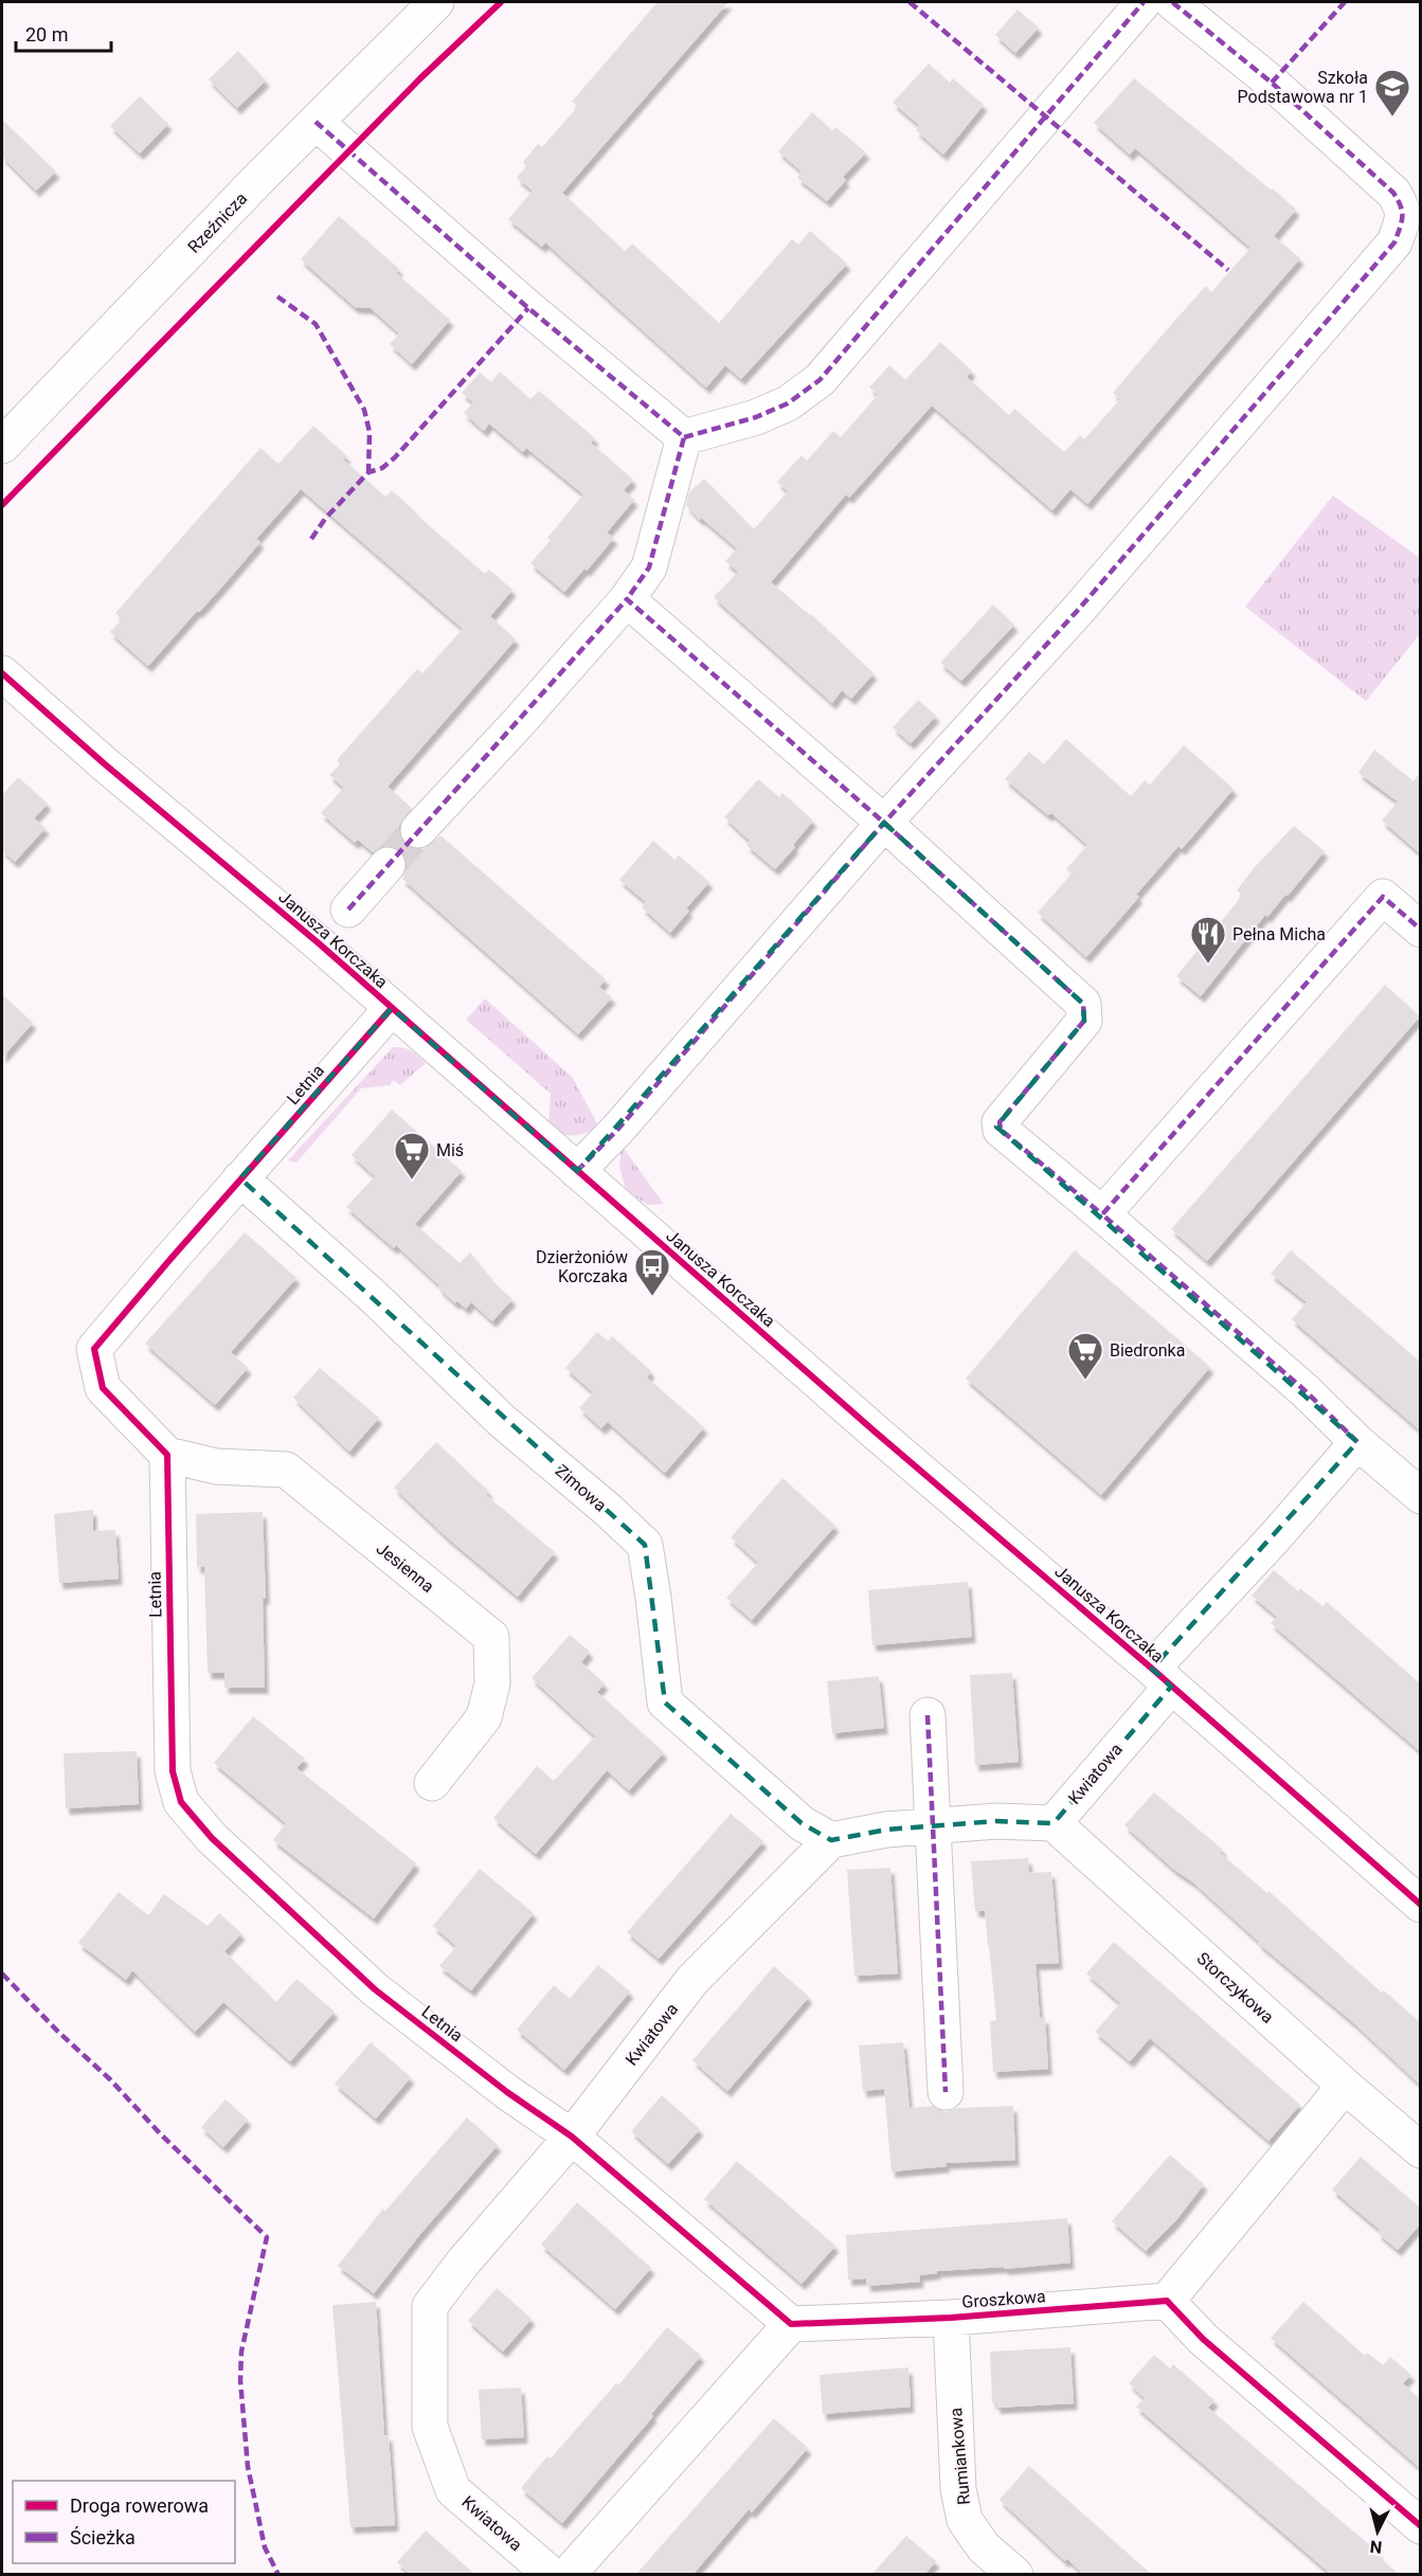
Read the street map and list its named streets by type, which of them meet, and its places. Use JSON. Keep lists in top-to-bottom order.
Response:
{
  "streets": {
    "street": [
      "Rzeźnicza",
      "Janusza Korczaka",
      "Letnia",
      "Zimowa",
      "Jesienna",
      "Kwiatowa",
      "Storczykowa",
      "Groszkowa",
      "Rumiankowa"
    ]
  },
  "crossings": [
    ["Janusza Korczaka", "Letnia"],
    ["Janusza Korczaka", "Kwiatowa"],
    ["Letnia", "Zimowa"],
    ["Letnia", "Jesienna"],
    ["Letnia", "Kwiatowa"],
    ["Zimowa", "Kwiatowa"],
    ["Kwiatowa", "Storczykowa"],
    ["Groszkowa", "Rumiankowa"]
  ],
  "places": {
    "school or university": ["Szkoła Podstawowa nr 1"],
    "restaurant": ["Pełna Micha"],
    "supermarket": ["Miś", "Biedronka"],
    "bus stop": ["Dzierżoniów Korczaka"]
  },
  "legend": ["Droga rowerowa", "Ścieżka"],
  "scale_bar": "20 m",
  "north": "bottom"
}
